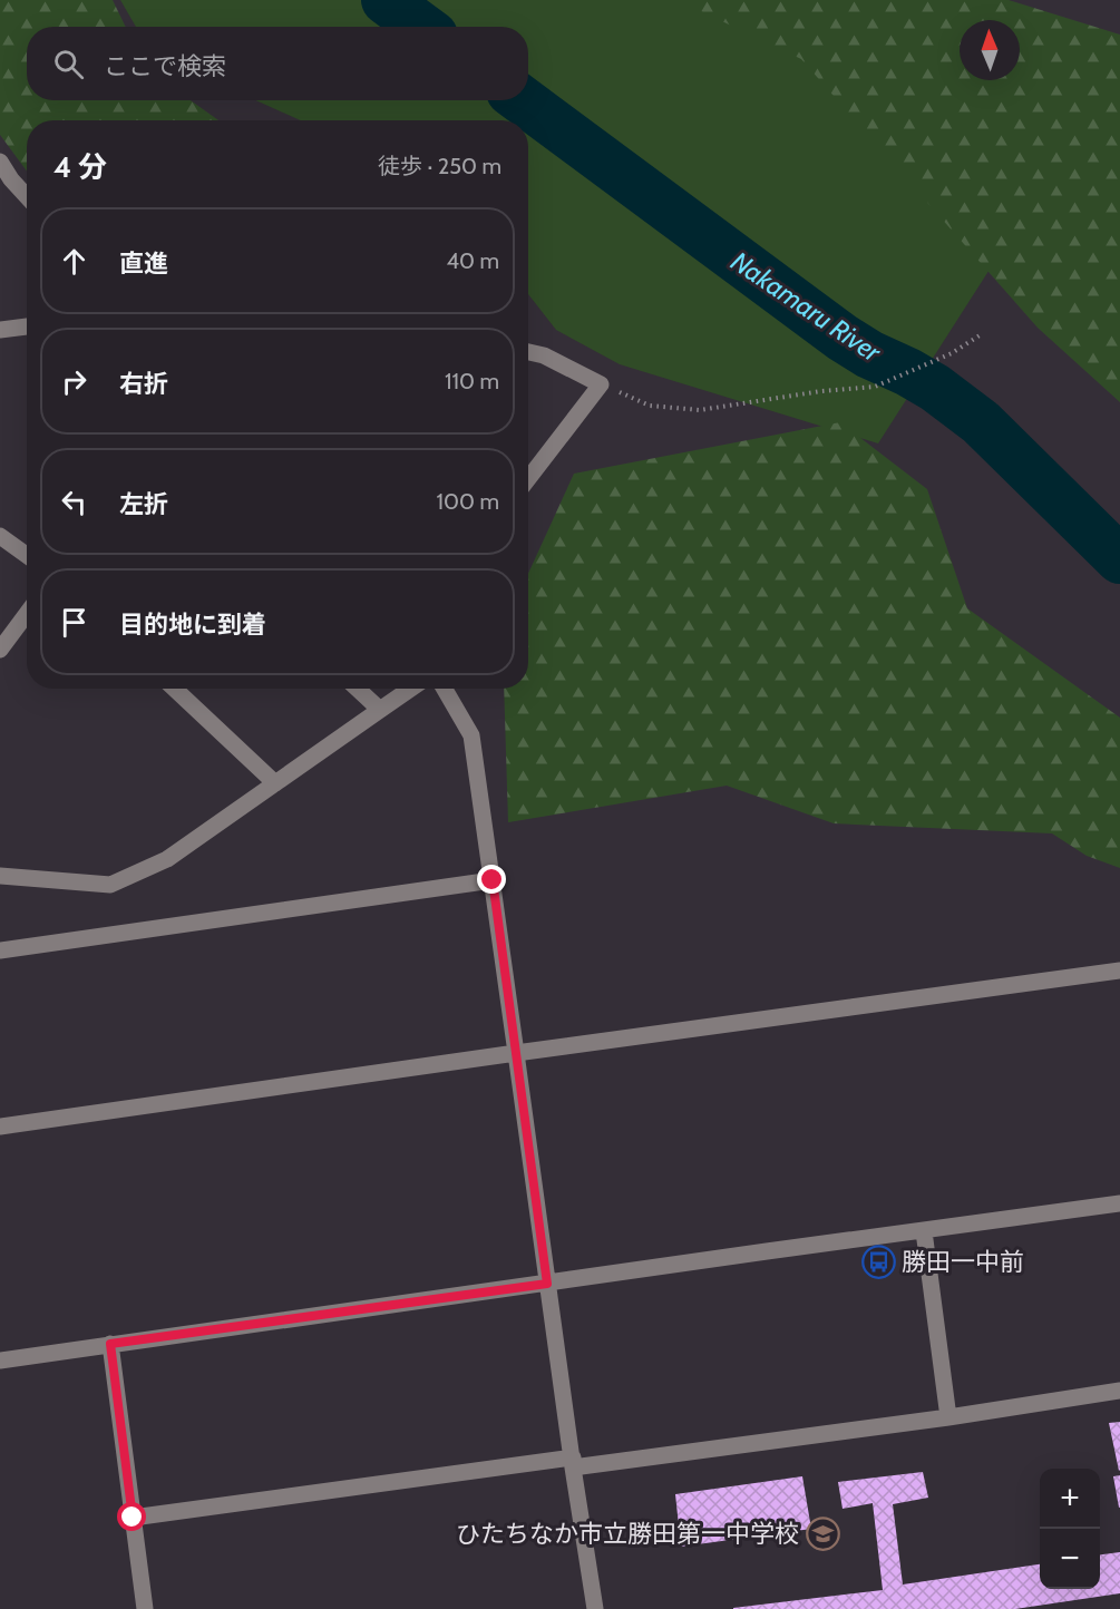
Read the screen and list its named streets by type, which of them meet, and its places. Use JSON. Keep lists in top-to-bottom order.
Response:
{
  "water": ["Nakamaru River"],
  "places": {
    "bus stop": ["勝田一中前"],
    "school or university": ["ひたちなか市立勝田第一中学校"]
  },
  "north": "top",
  "page": {
    "search": "ここで検索",
    "heading": ["4 分", "徒歩 · 250 m"],
    "list": [
      ["直進", "40 m"],
      ["右折", "110 m"],
      ["左折", "100 m"],
      "目的地に到着"
    ],
    "map_buttons": ["+", "−"]
  }
}
